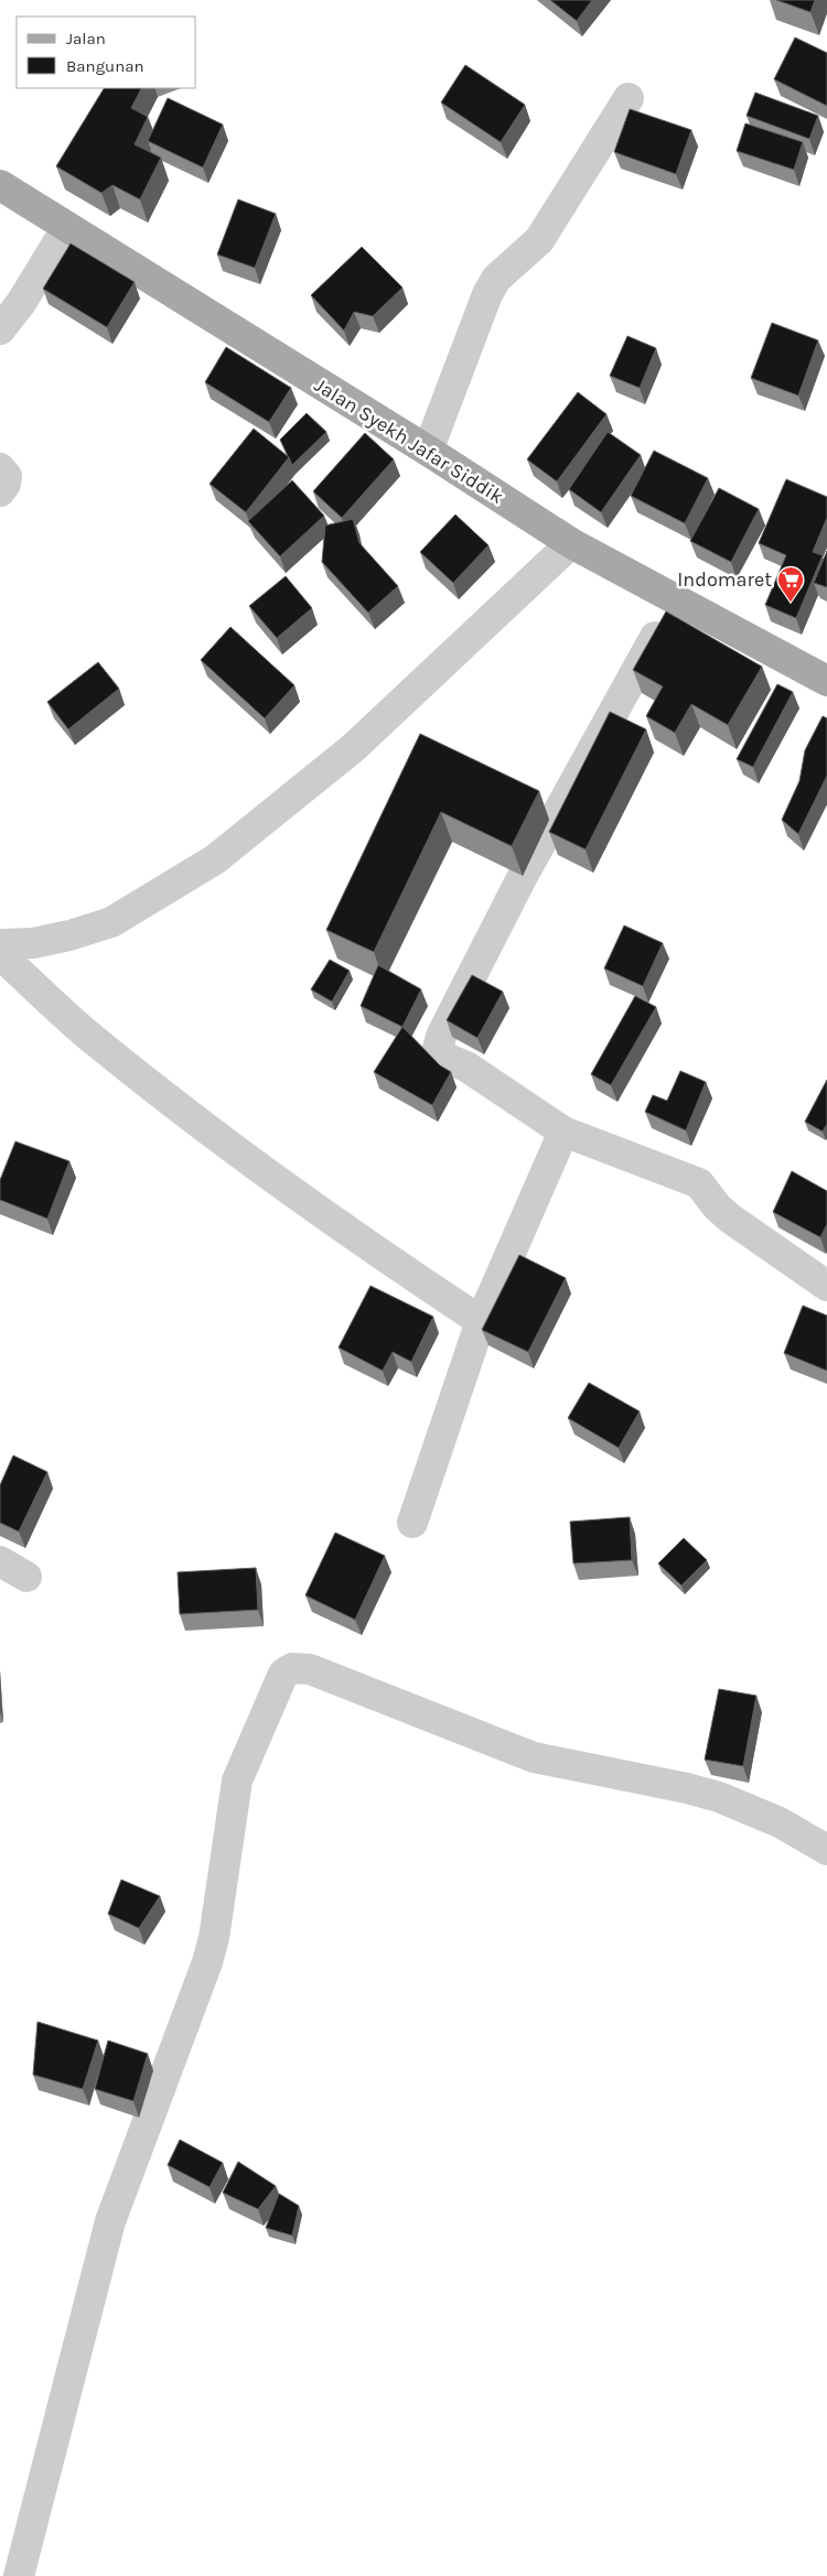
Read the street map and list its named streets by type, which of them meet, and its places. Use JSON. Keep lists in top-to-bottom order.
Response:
{
  "streets": {
    "main road": ["Jalan Syekh Jafar Siddik"]
  },
  "places": {
    "supermarket": ["Indomaret"]
  },
  "legend": ["Jalan", "Bangunan"]
}
